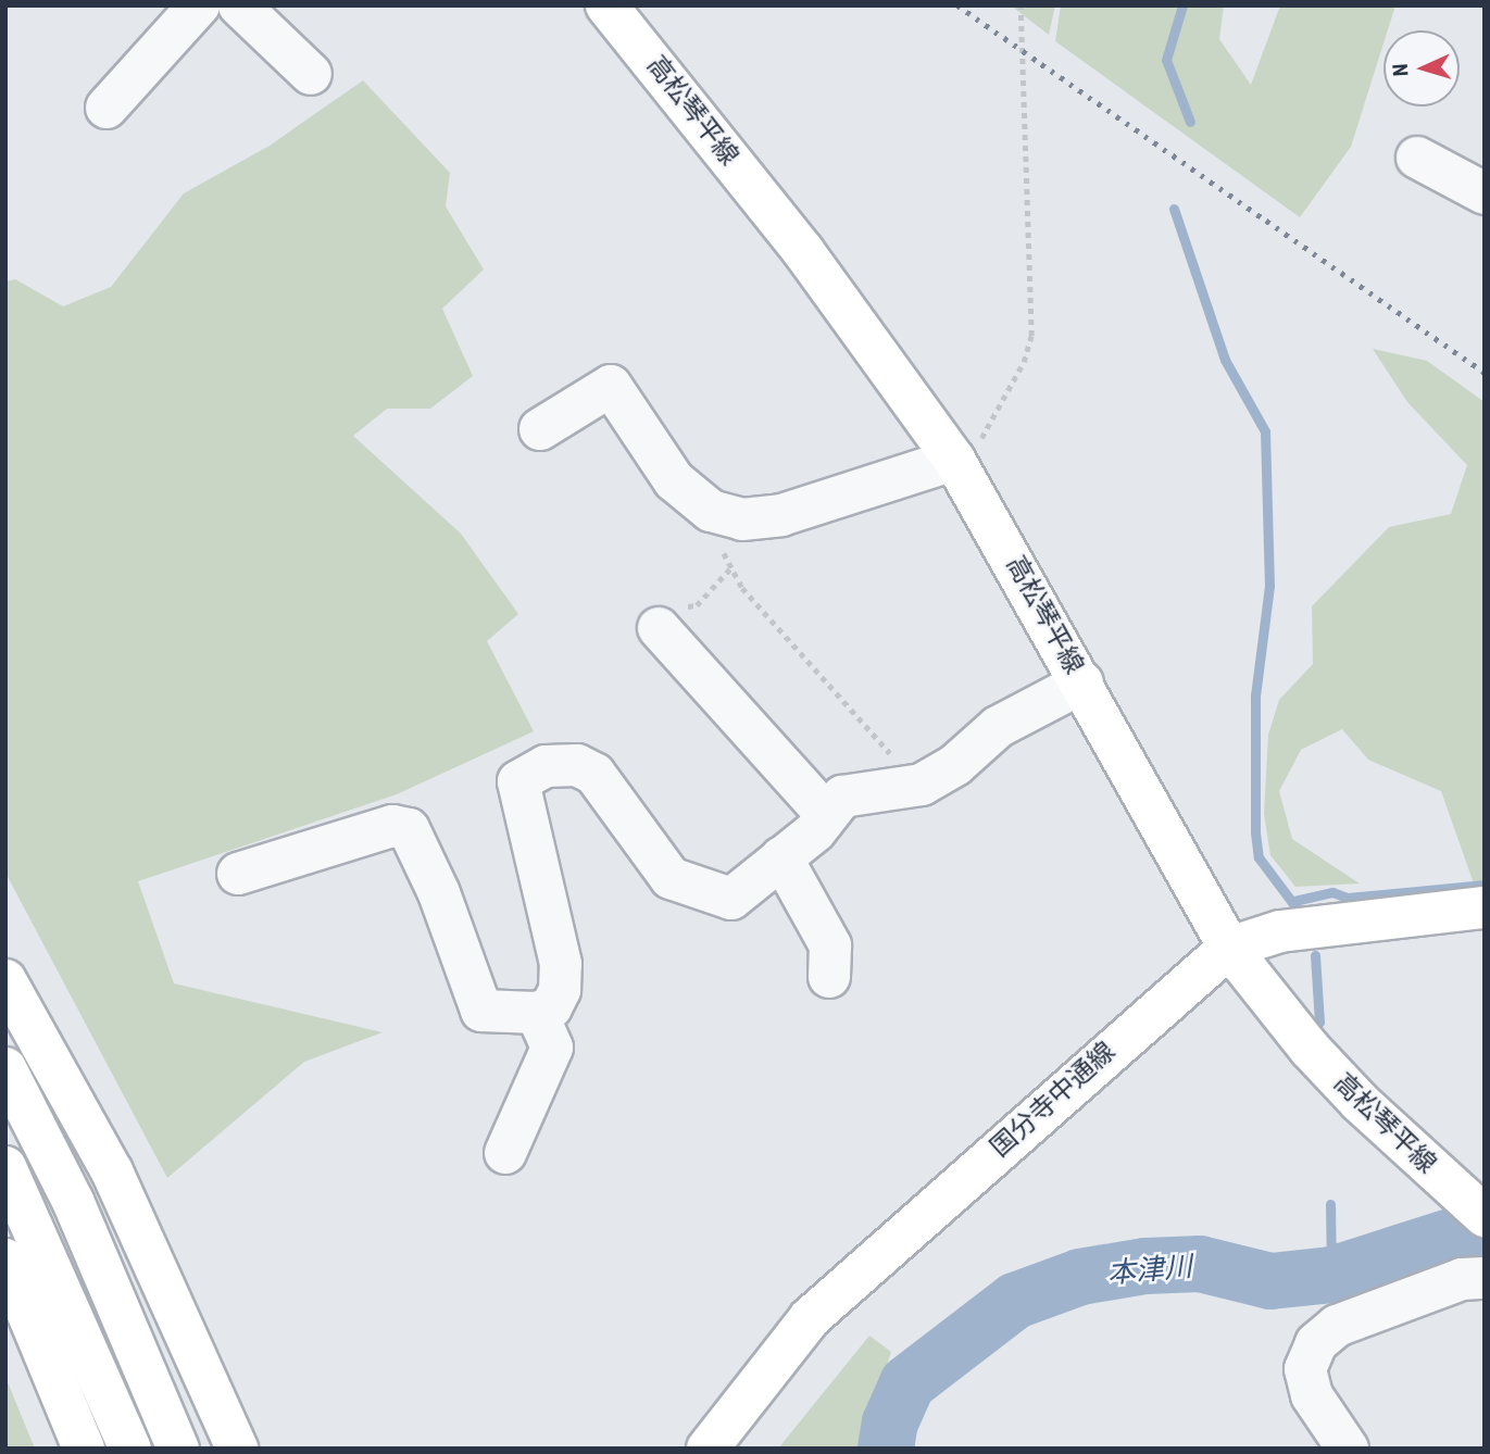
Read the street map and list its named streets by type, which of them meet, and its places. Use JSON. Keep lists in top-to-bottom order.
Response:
{
  "streets": {
    "main road": ["高松琴平線", "国分寺中通線"]
  },
  "crossings": [
    ["高松琴平線", "国分寺中通線"]
  ],
  "water": ["本津川"],
  "north": "left"
}
